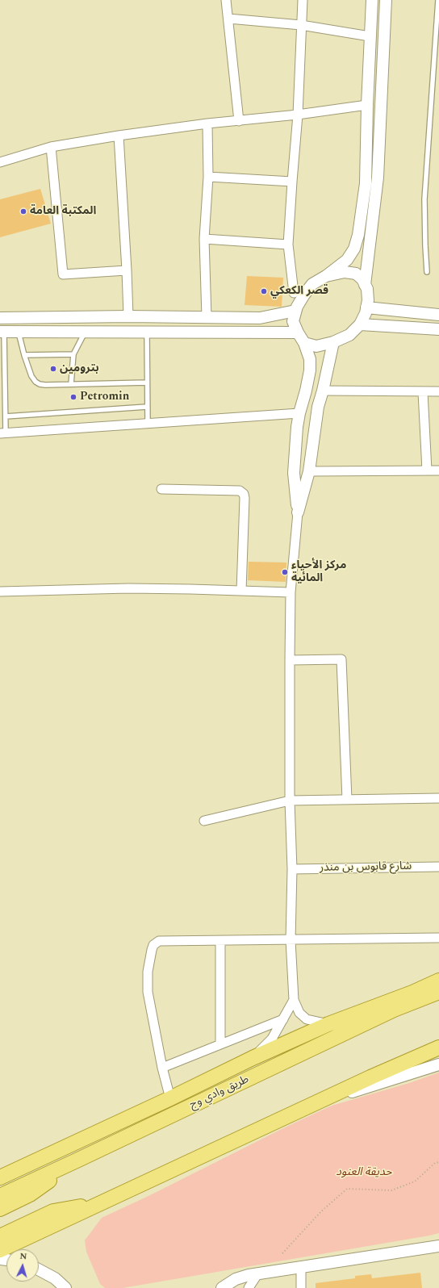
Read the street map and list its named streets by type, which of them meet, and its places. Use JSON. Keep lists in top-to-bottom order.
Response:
{
  "streets": {
    "main road": ["طريق وادي وج"],
    "street": ["شارع قابوس بن منذر"]
  },
  "parks": ["حديقة العنود"],
  "places": [
    "المكتبة العامة",
    "قصر الكعكي",
    "بترومين",
    "Petromin",
    "مركز الأحياء المائية"
  ],
  "north": "top"
}
